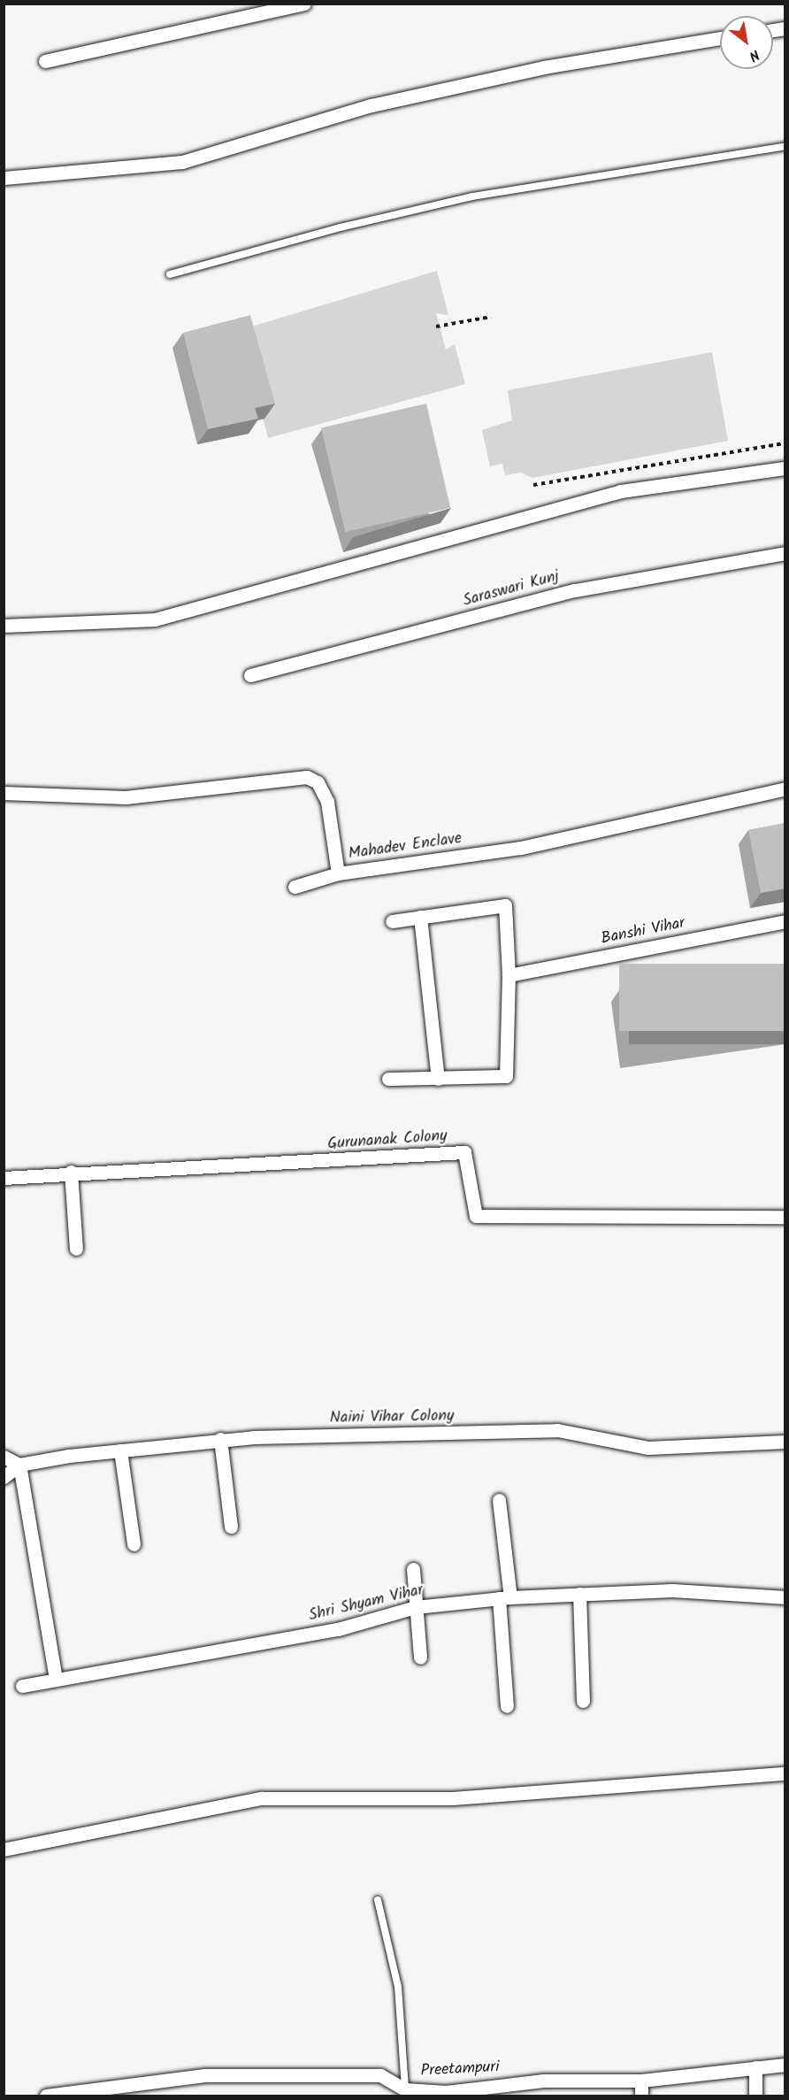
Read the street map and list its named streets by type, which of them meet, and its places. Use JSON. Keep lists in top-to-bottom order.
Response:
{
  "streets": {
    "street": [
      "Saraswari Kunj",
      "Mahadev Enclave",
      "Banshi Vihar",
      "Gurunanak Colony",
      "Naini Vihar Colony",
      "Shri Shyam Vihar",
      "Preetampuri"
    ]
  },
  "north": "bottom right"
}
